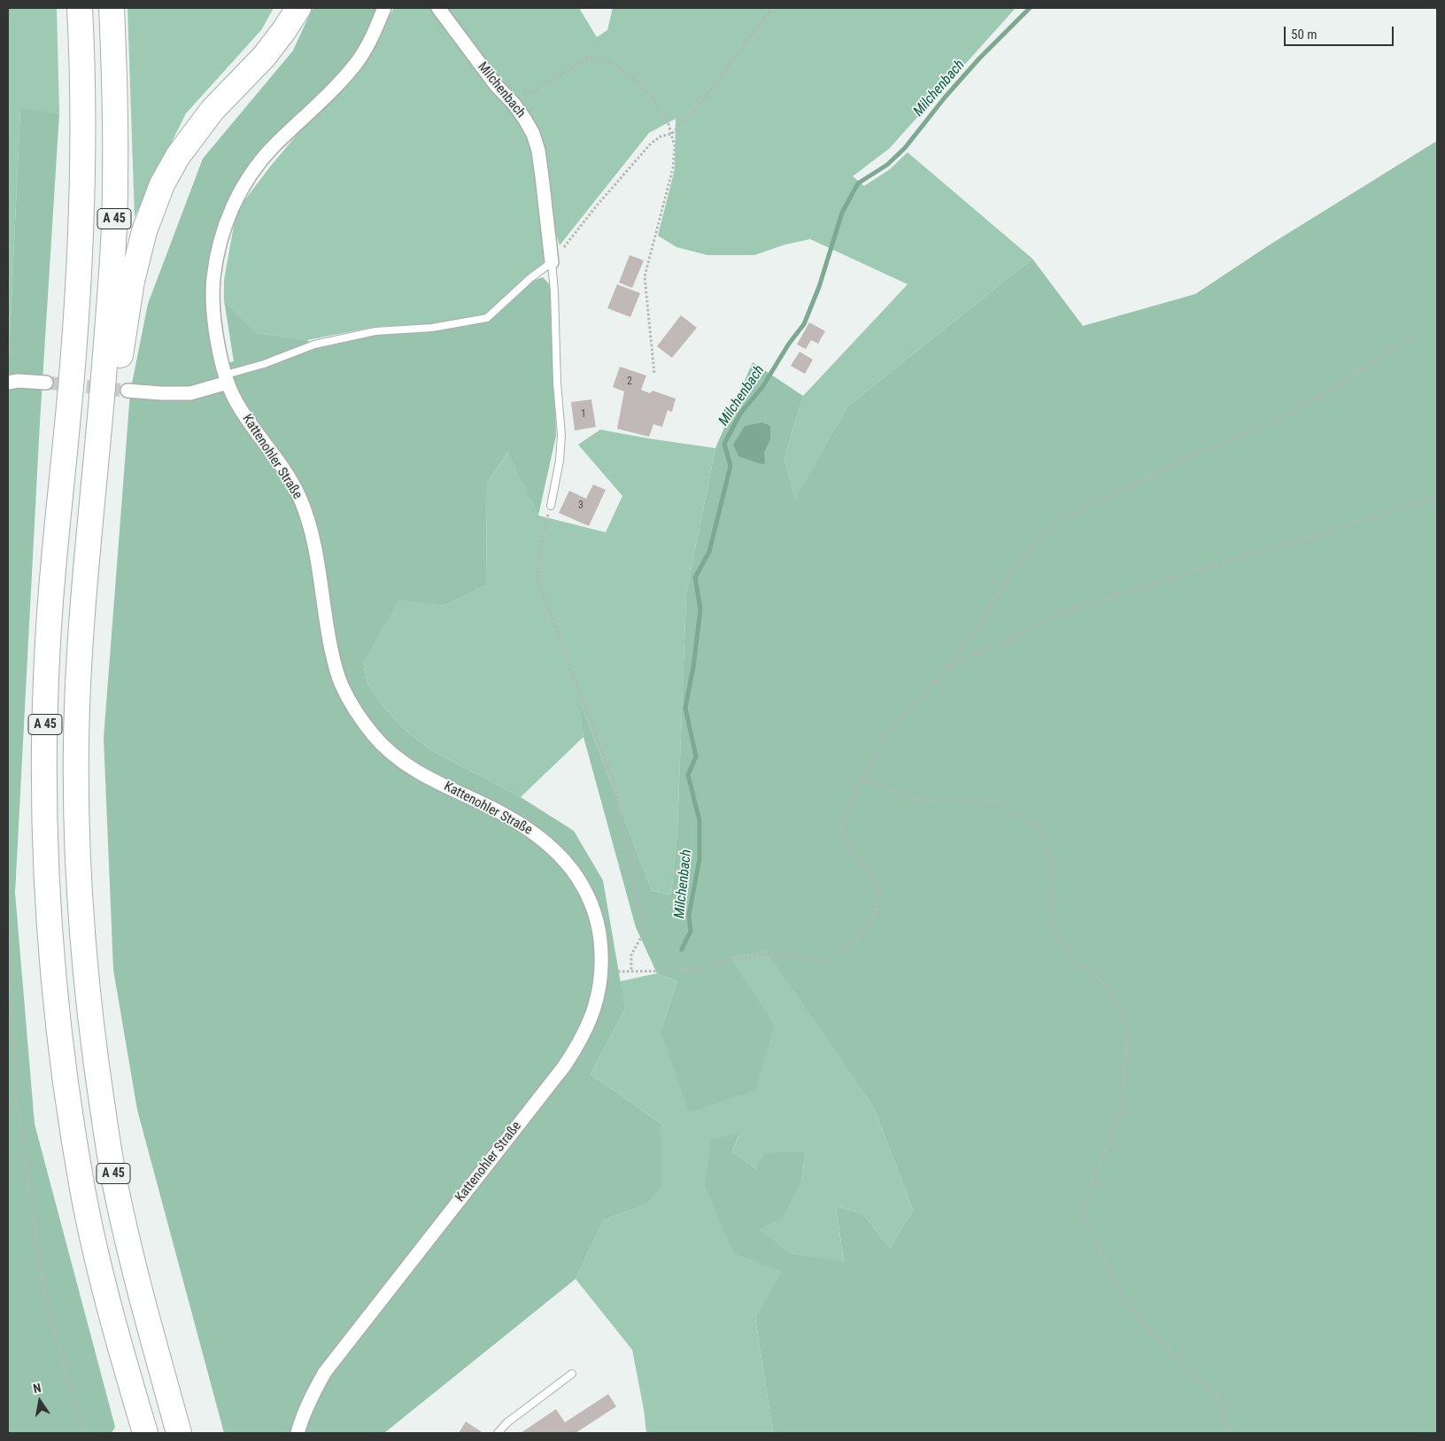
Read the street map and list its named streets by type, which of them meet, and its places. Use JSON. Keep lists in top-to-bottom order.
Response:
{
  "streets": {
    "highway": ["A 45"],
    "street": ["Milchenbach", "Kattenohler Straße"]
  },
  "water": ["Milchenbach"],
  "house_numbers": ["2", "1", "3"],
  "scale_bar": "50 m",
  "north": "top"
}
